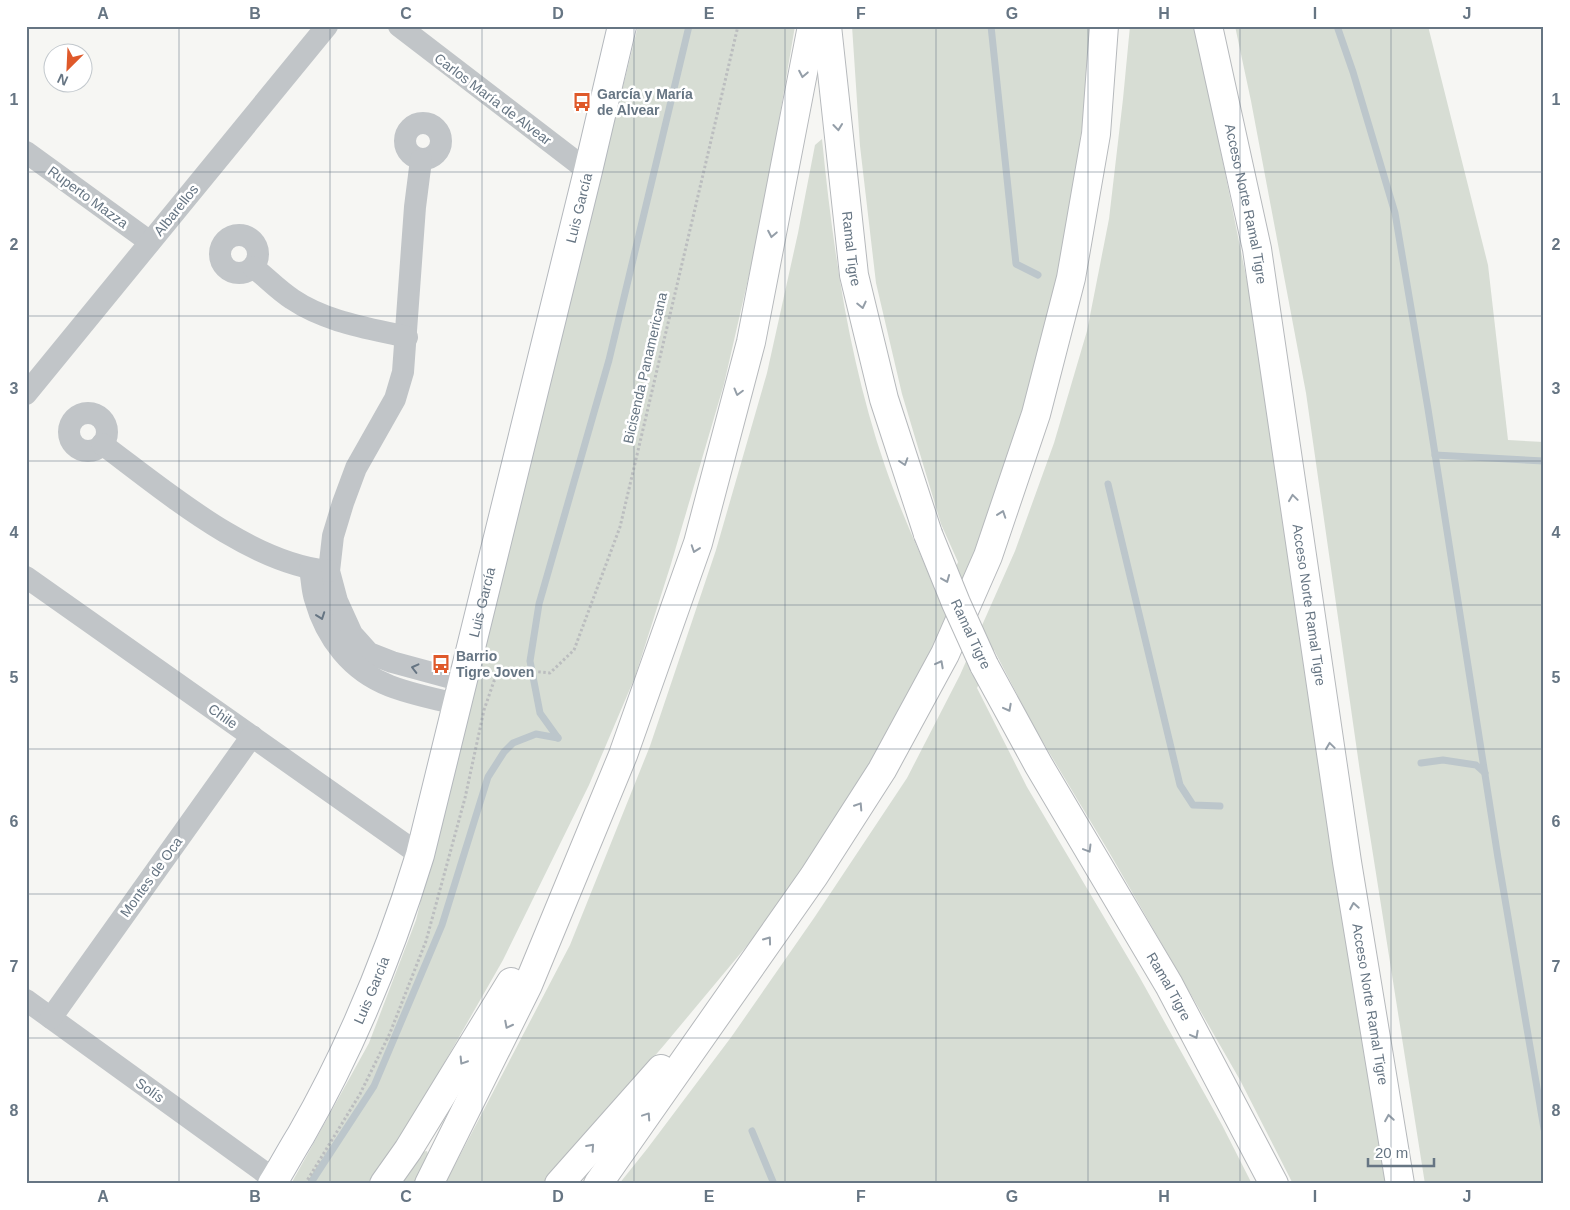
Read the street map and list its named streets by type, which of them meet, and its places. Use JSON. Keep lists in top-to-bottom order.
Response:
{
  "streets": {
    "main road": ["Acceso Norte Ramal Tigre", "Luis García", "Ramal Tigre"],
    "street": [
      "Carlos María de Alvear",
      "Ruperto Mazza",
      "Albarellos",
      "Chile",
      "Montes de Oca",
      "Solís"
    ],
    "path": ["Bicisenda Panamericana"]
  },
  "crossings": [
    ["Carlos María de Alvear", "Luis García"],
    ["Ruperto Mazza", "Albarellos"],
    ["Luis García", "Chile"],
    ["Luis García", "Solís"],
    ["Chile", "Montes de Oca"],
    ["Montes de Oca", "Solís"]
  ],
  "one_way": ["Acceso Norte Ramal Tigre", "Ramal Tigre"],
  "places": {
    "bus stop": ["García y María de Alvear", "Barrio Tigre Joven"]
  },
  "scale_bar": "20 m",
  "north": "bottom left",
  "grid": {
    "columns": [
      "A",
      "B",
      "C",
      "D",
      "E",
      "F",
      "G",
      "H",
      "I",
      "J"
    ],
    "rows": [
      "1",
      "2",
      "3",
      "4",
      "5",
      "6",
      "7",
      "8"
    ]
  }
}
